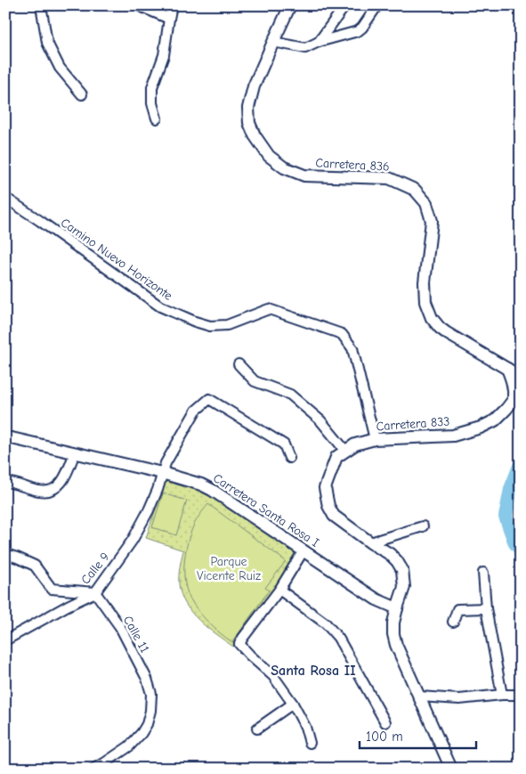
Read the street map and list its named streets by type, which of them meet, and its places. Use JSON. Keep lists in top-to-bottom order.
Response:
{
  "streets": {
    "street": [
      "Carretera 836",
      "Camino Nuevo Horizonte",
      "Carretera 833",
      "Carretera Santa Rosa I",
      "Calle 9",
      "Calle 11"
    ]
  },
  "crossings": [
    ["Camino Nuevo Horizonte", "Carretera 833"],
    ["Carretera 833", "Carretera Santa Rosa I"],
    ["Carretera Santa Rosa I", "Calle 9"],
    ["Calle 9", "Calle 11"]
  ],
  "districts": ["Santa Rosa II"],
  "parks": ["Parque Vicente Ruiz"],
  "scale_bar": "100 m"
}
